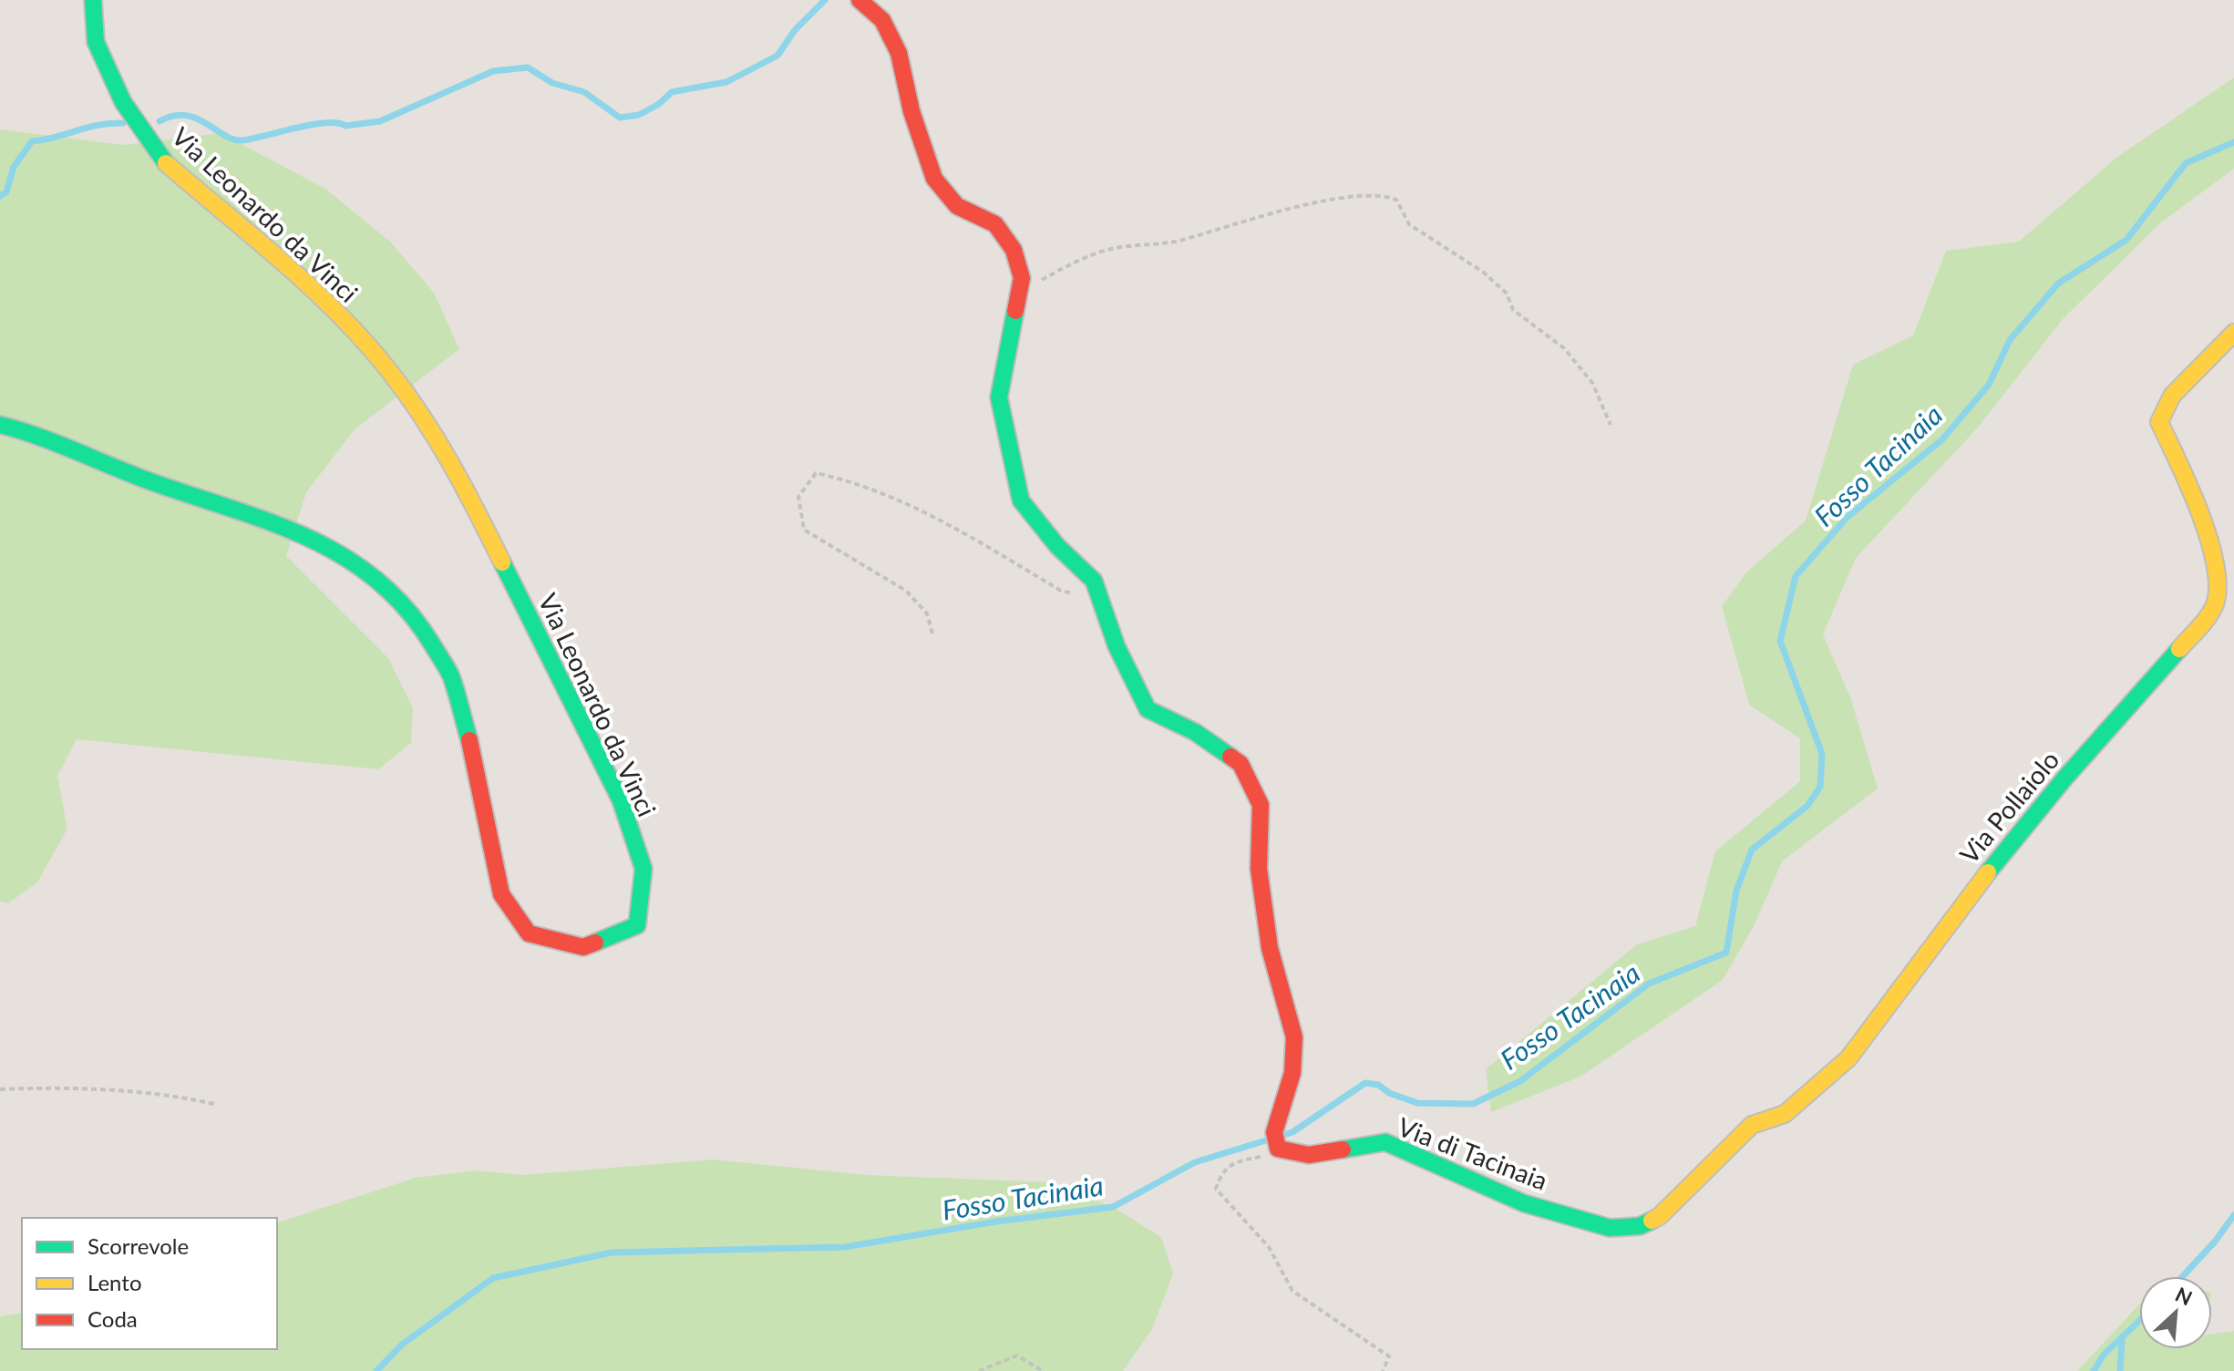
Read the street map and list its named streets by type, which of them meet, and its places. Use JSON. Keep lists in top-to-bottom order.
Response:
{
  "streets": {
    "street": ["Via Leonardo da Vinci", "Via Pollaiolo", "Via di Tacinaia"]
  },
  "crossings": [
    ["Via Pollaiolo", "Via di Tacinaia"]
  ],
  "water": ["Fosso Tacinaia"],
  "legend": ["Scorrevole", "Lento", "Coda"],
  "north": "top right"
}
